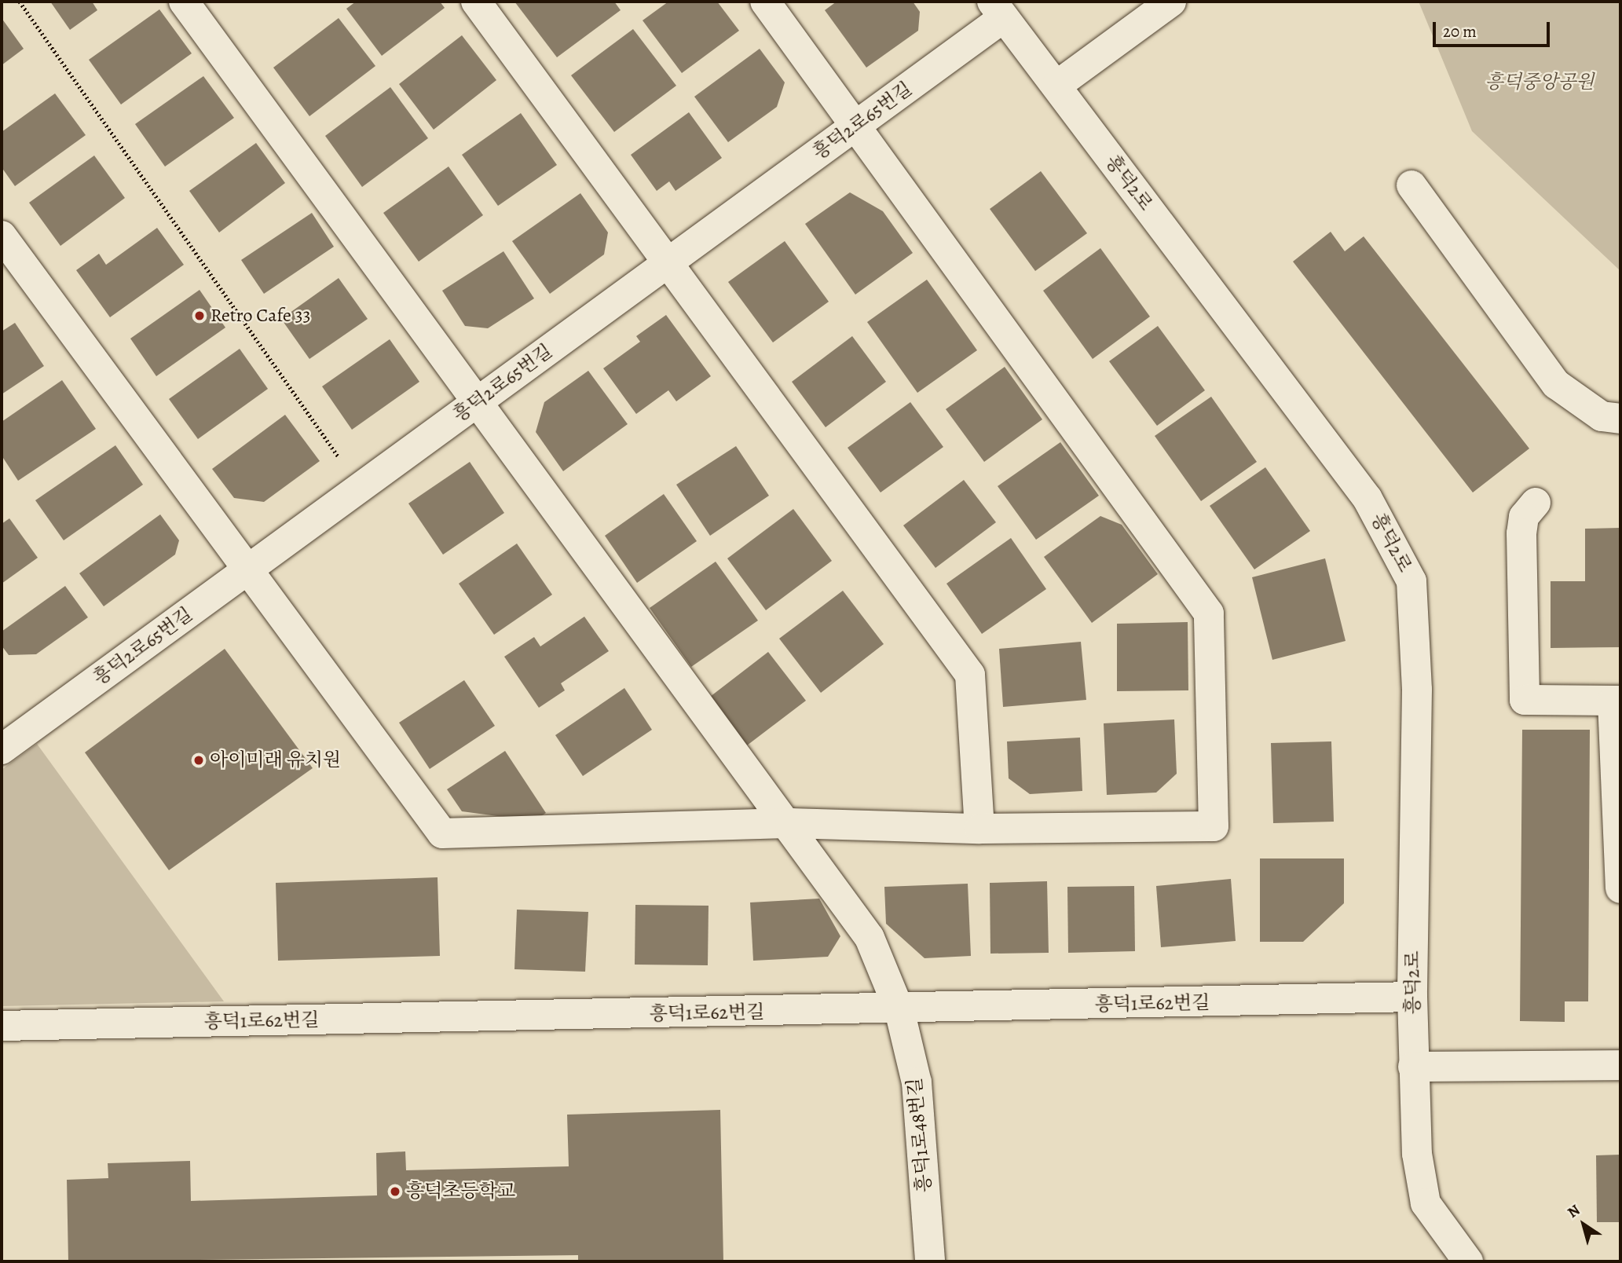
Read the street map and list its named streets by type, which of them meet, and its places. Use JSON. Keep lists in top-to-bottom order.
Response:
{
  "streets": {
    "street": [
      "흥덕2로65번길",
      "흥덕2로",
      "흥덕1로62번길",
      "흥덕1로48번길"
    ]
  },
  "crossings": [
    ["흥덕2로65번길", "흥덕2로"],
    ["흥덕2로65번길", "흥덕1로48번길"],
    ["흥덕2로", "흥덕1로62번길"],
    ["흥덕1로62번길", "흥덕1로48번길"]
  ],
  "parks": ["흥덕중앙공원"],
  "places": ["Retro Cafe 33", "아이미래 유치원", "흥덕초등학교"],
  "scale_bar": "20 m",
  "north": "top left"
}
